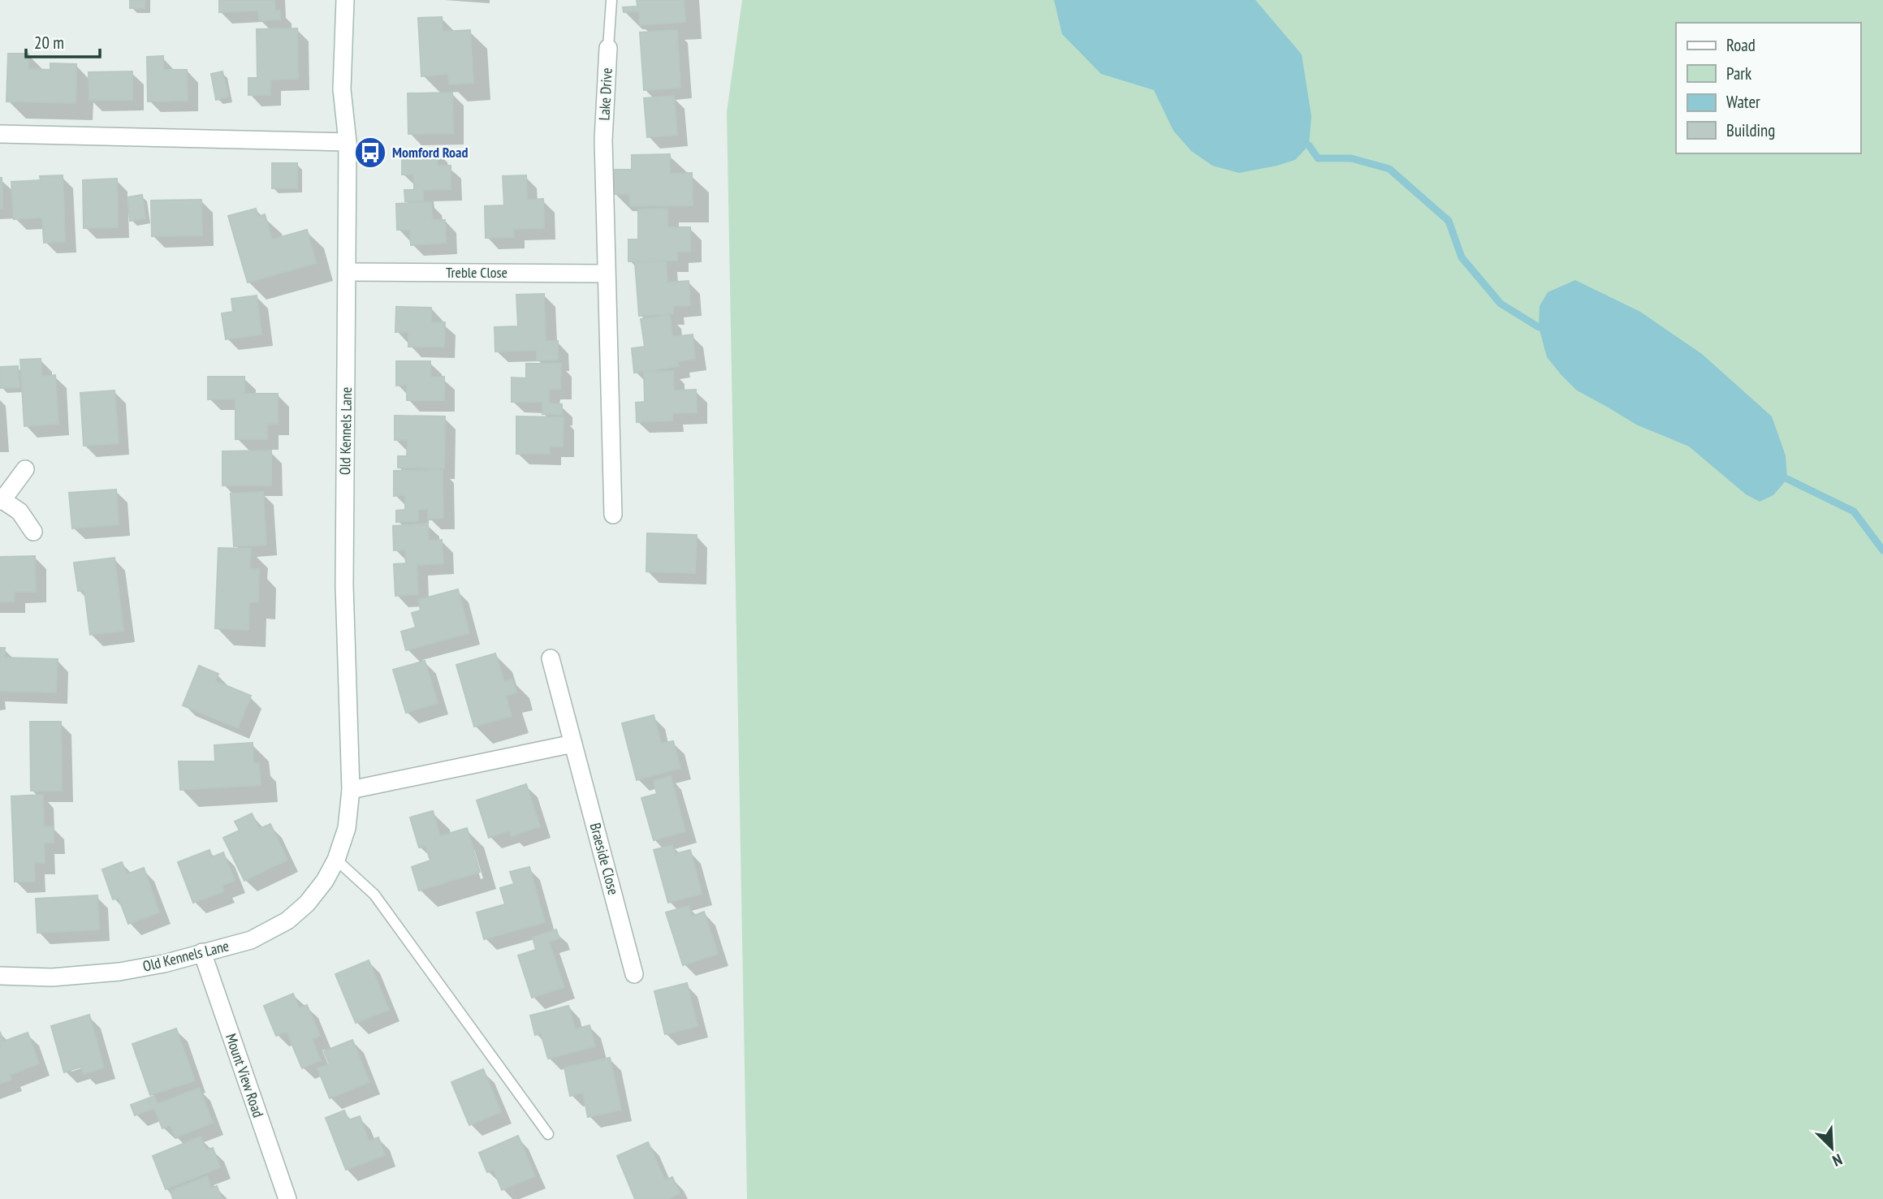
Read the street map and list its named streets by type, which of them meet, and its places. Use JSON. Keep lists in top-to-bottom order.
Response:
{
  "streets": {
    "street": [
      "Lake Drive",
      "Treble Close",
      "Old Kennels Lane",
      "Braeside Close",
      "Mount View Road"
    ]
  },
  "crossings": [
    ["Lake Drive", "Treble Close"],
    ["Treble Close", "Old Kennels Lane"],
    ["Old Kennels Lane", "Mount View Road"]
  ],
  "places": {
    "bus stop": ["Momford Road"]
  },
  "legend": [
    "Road",
    "Park",
    "Water",
    "Building"
  ],
  "scale_bar": "20 m",
  "north": "bottom right"
}
